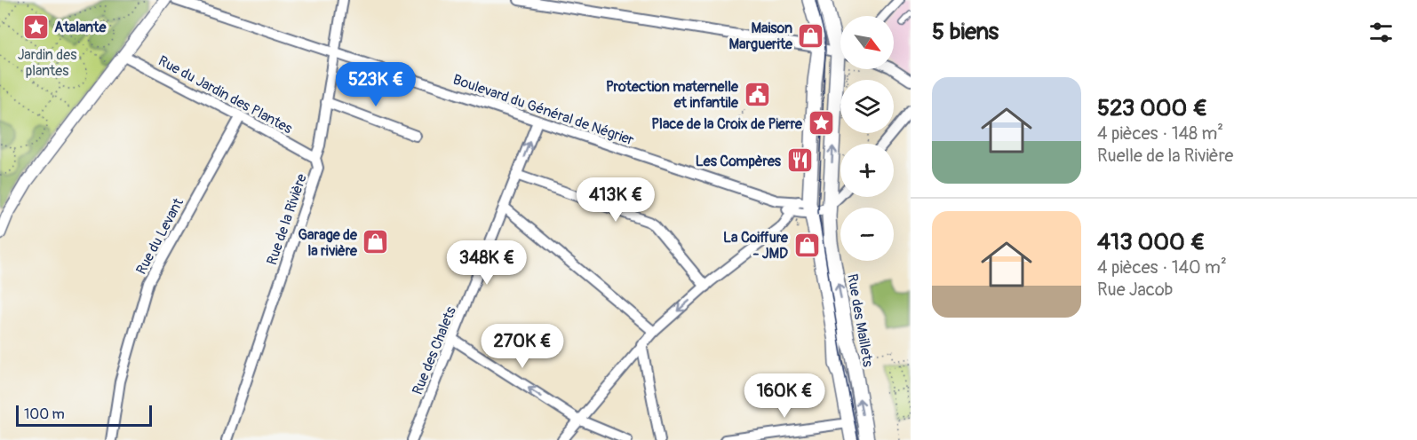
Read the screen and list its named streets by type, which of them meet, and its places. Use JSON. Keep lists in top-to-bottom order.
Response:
{
  "streets": {
    "main road": ["Rue des Maillets"],
    "street": [
      "Rue du Jardin des Plantes",
      "Boulevard du Général de Négrier",
      "Rue de la Rivière",
      "Rue du Levant",
      "Rue des Chalets"
    ]
  },
  "crossings": [
    ["Rue du Jardin des Plantes", "Rue de la Rivière"],
    ["Rue du Jardin des Plantes", "Rue du Levant"],
    ["Boulevard du Général de Négrier", "Rue de la Rivière"],
    ["Boulevard du Général de Négrier", "Rue des Maillets"],
    ["Boulevard du Général de Négrier", "Rue des Chalets"]
  ],
  "parks": ["Jardin des plantes"],
  "places": {
    "place": ["Atalante", "Place de la Croix de Pierre"],
    "shop": ["Maison Marguerite", "Garage de la rivière", "La Coiffure - JMD"],
    "public building": ["Protection maternelle et infantile"],
    "restaurant": ["Les Compères"]
  },
  "scale_bar": "100 m",
  "north": "bottom right",
  "page": {
    "heading": "5 biens",
    "map_buttons": ["+", "−"],
    "price": [
      "523K €",
      "413K €",
      "348K €",
      "270K €",
      "160K €"
    ],
    "list": [
      {
        "name": "523 000 €",
        "note": "4 pièces · 148 m² · Ruelle de la Rivière"
      },
      {
        "name": "413 000 €",
        "note": "4 pièces · 140 m² · Rue Jacob"
      }
    ],
    "scale": "100 m"
  }
}
